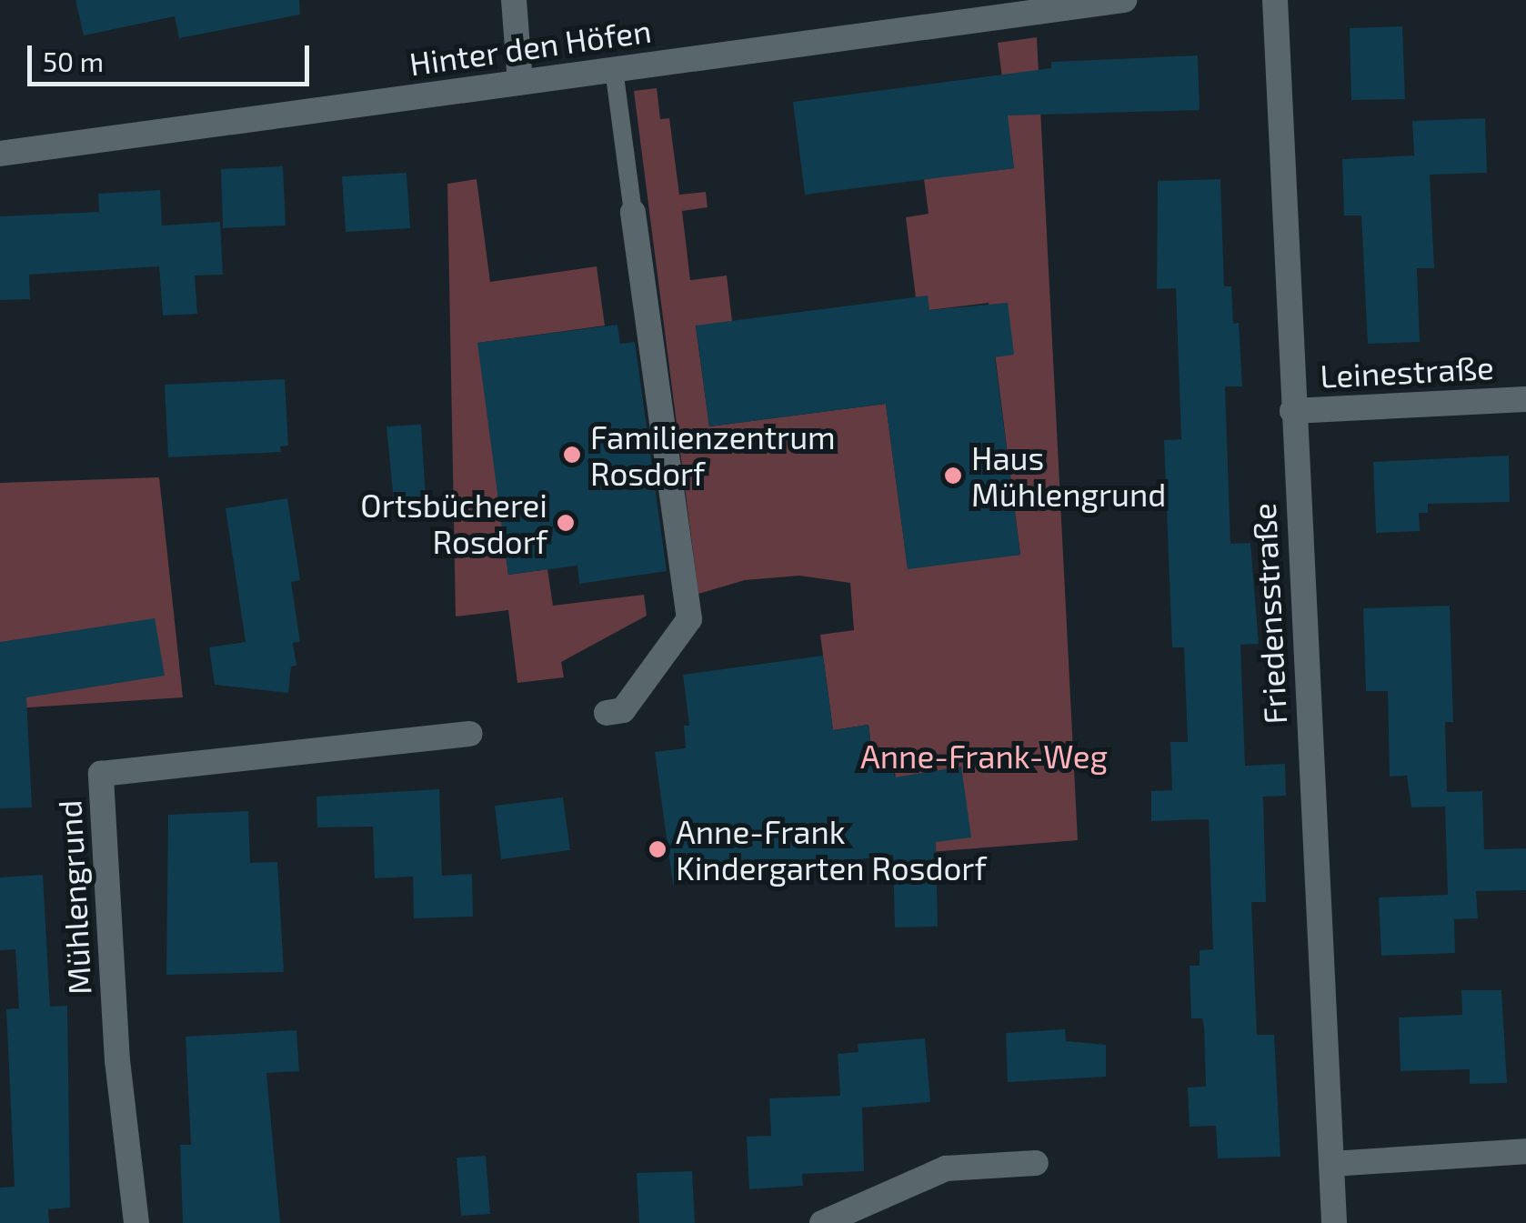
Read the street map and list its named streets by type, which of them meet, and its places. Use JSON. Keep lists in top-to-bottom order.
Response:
{
  "streets": {
    "street": [
      "Hinter den Höfen",
      "Leinestraße",
      "Friedensstraße",
      "Mühlengrund"
    ]
  },
  "crossings": [
    ["Leinestraße", "Friedensstraße"]
  ],
  "parks": ["Anne-Frank-Weg"],
  "places": [
    "Familienzentrum Rosdorf",
    "Haus Mühlengrund",
    "Ortsbücherei Rosdorf",
    "Anne-Frank Kindergarten Rosdorf"
  ],
  "scale_bar": "50 m"
}
